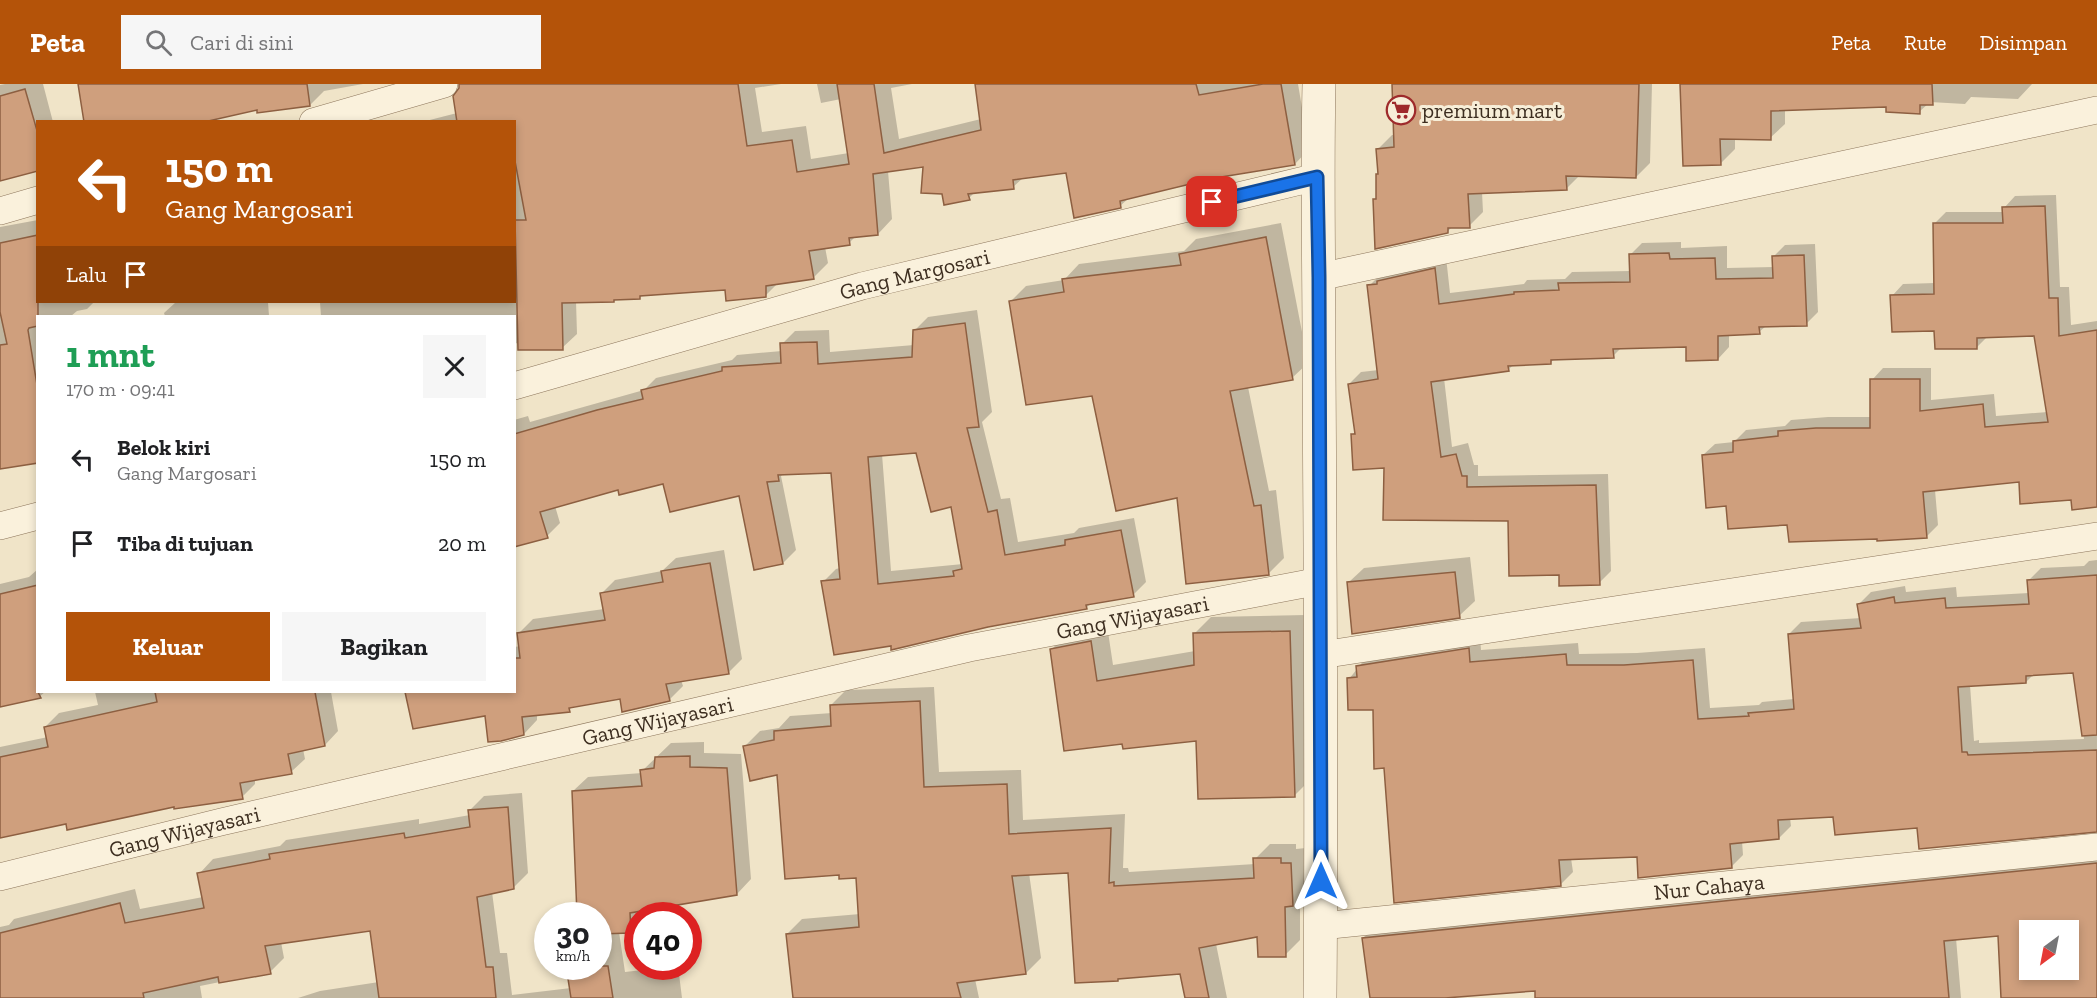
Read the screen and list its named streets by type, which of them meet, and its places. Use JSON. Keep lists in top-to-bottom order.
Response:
{
  "streets": {
    "street": ["Gang Margosari", "Gang Wijayasari", "Nur Cahaya"]
  },
  "places": {
    "supermarket": ["premium mart"]
  },
  "north": "bottom left",
  "page": {
    "header": "Peta",
    "search": "Cari di sini",
    "nav": ["Peta", "Rute", "Disimpan"],
    "turn": ["150 m", "Gang Margosari"],
    "then": "Lalu",
    "heading": ["1 mnt", "170 m · 09:41"],
    "list": [
      {
        "name": "Belok kiri",
        "note": "Gang Margosari",
        "value": "150 m"
      },
      {
        "name": "Tiba di tujuan",
        "value": "20 m"
      }
    ],
    "buttons": ["Keluar", "Bagikan"],
    "speed": "30 km/h",
    "limit": "40"
  }
}
